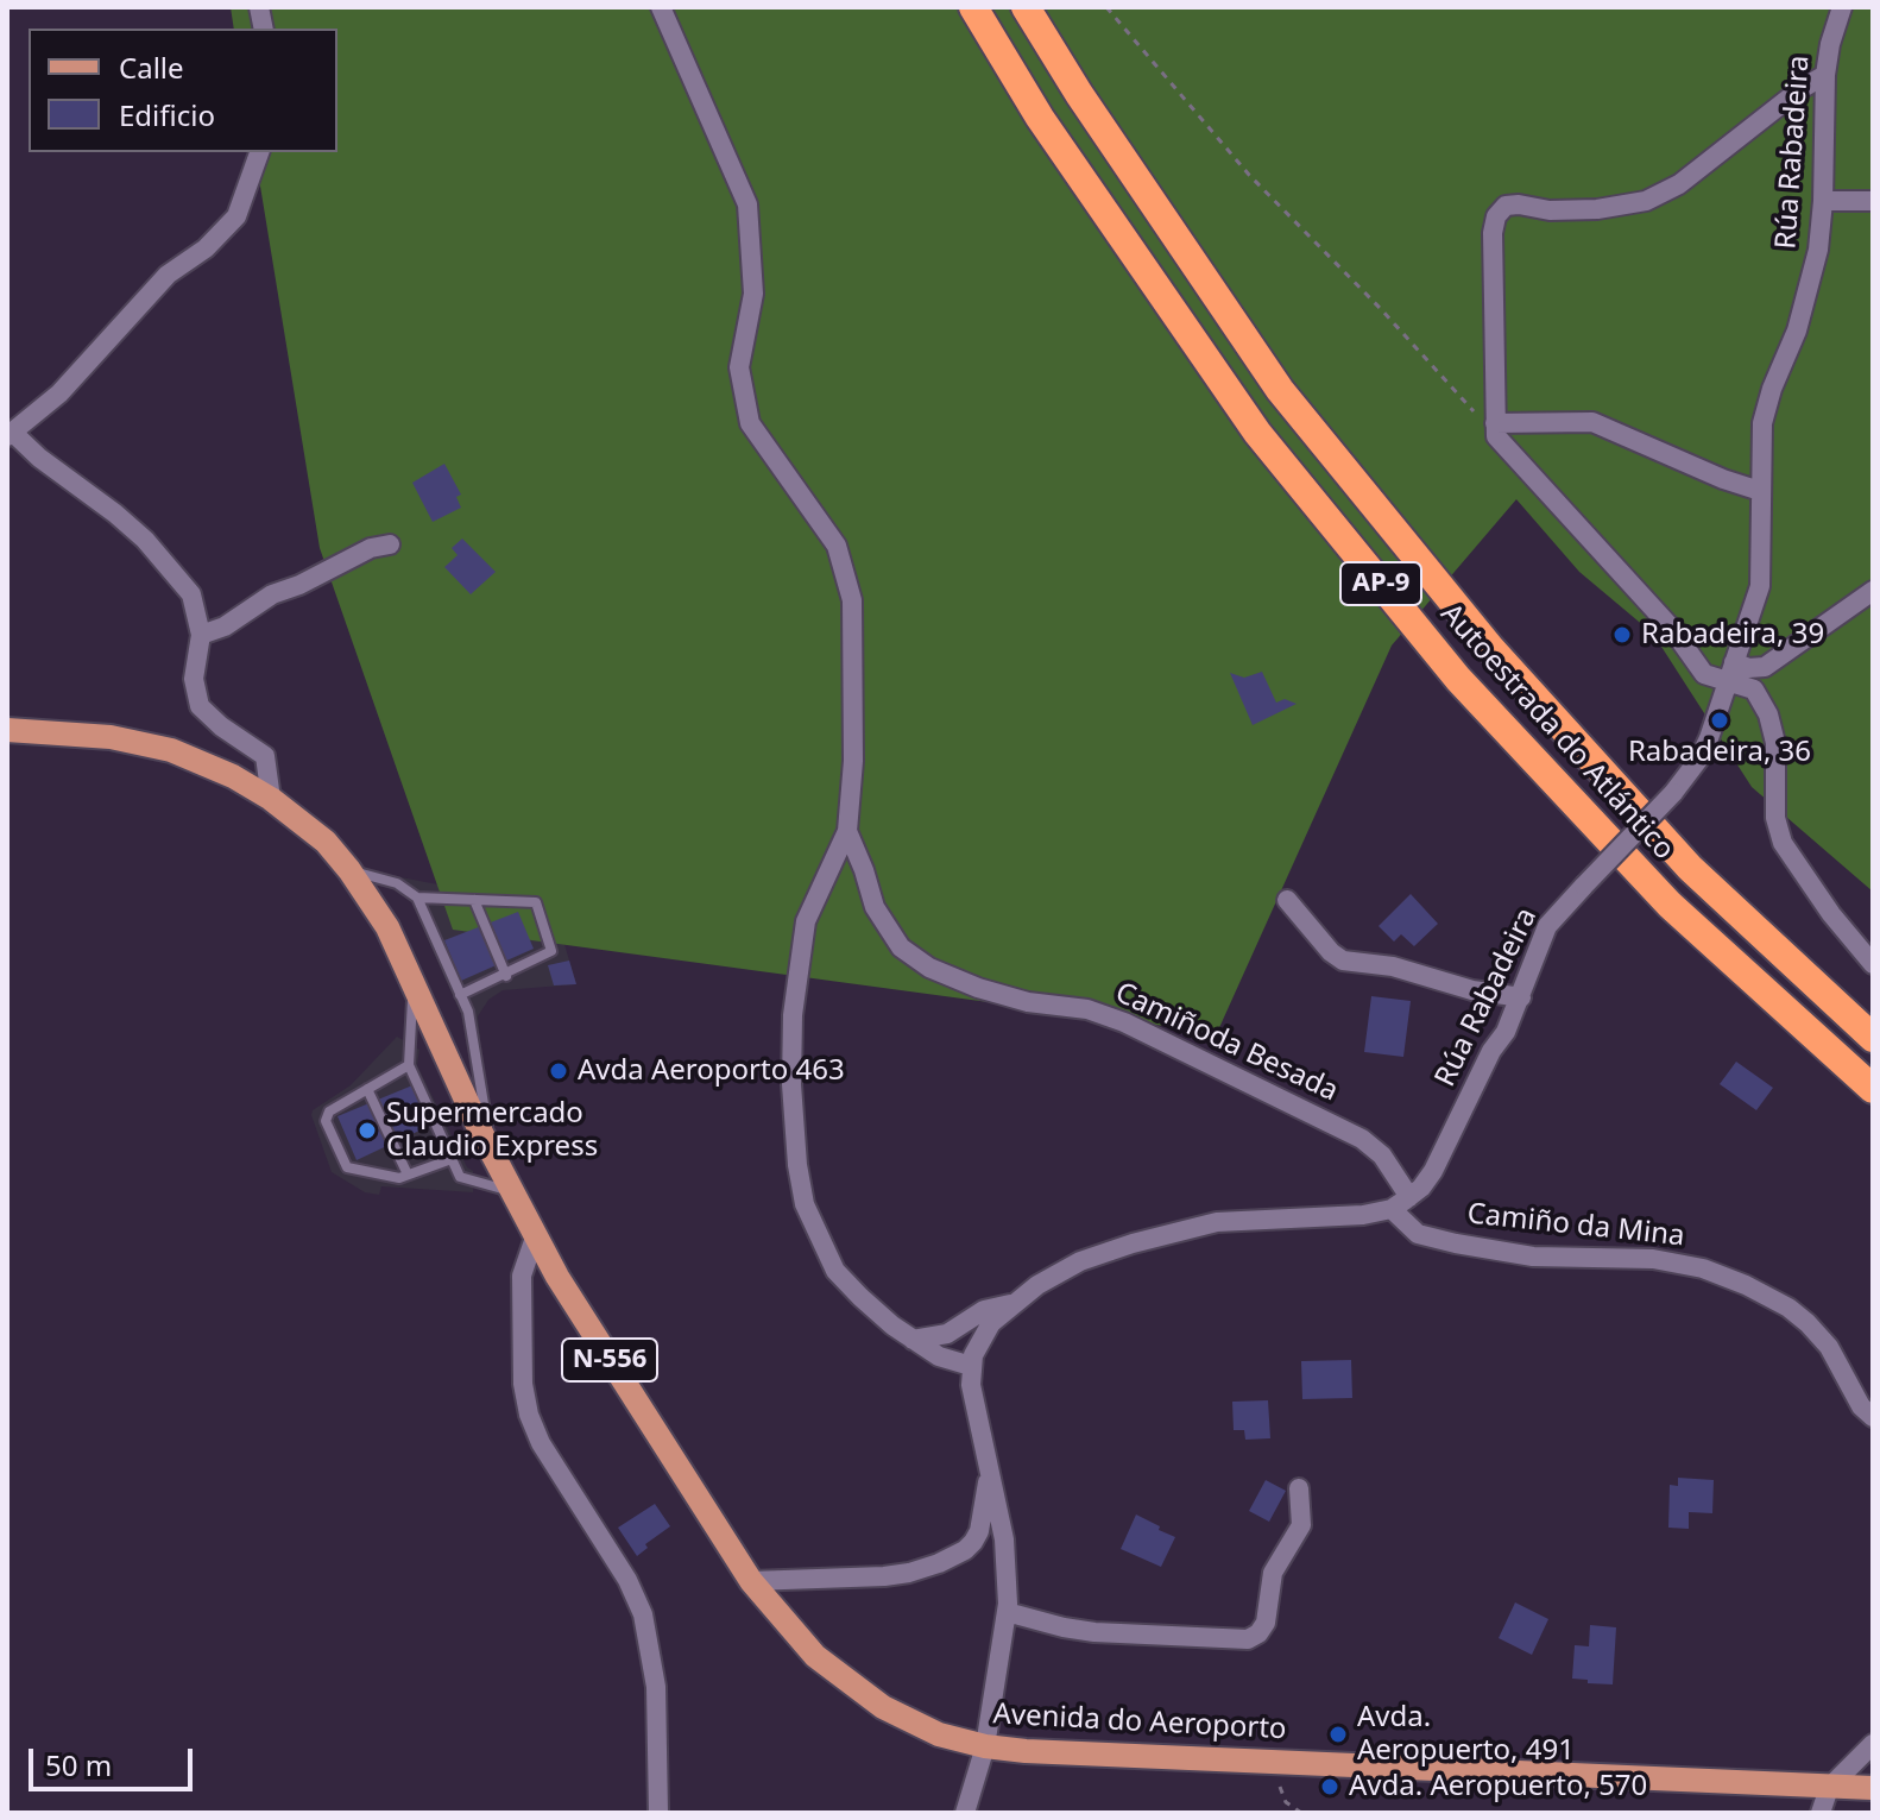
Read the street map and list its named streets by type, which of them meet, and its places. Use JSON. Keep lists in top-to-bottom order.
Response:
{
  "streets": {
    "highway": ["AP-9", "Autoestrada do Atlántico"],
    "main road": ["N-556", "Avenida do Aeroporto"],
    "street": ["Rúa Rabadeira", "Camiñoda Besada", "Camiño da Mina"]
  },
  "crossings": [
    ["Rúa Rabadeira", "Camiñoda Besada"],
    ["Rúa Rabadeira", "Camiño da Mina"],
    ["Rúa Rabadeira", "Avenida do Aeroporto"]
  ],
  "places": [
    "Rabadeira, 39",
    "Rabadeira, 36",
    "Avda Aeroporto 463",
    "Supermercado Claudio Express",
    "Avda. Aeropuerto, 491",
    "Avda. Aeropuerto, 570"
  ],
  "legend": ["Calle", "Edificio"],
  "scale_bar": "50 m"
}
